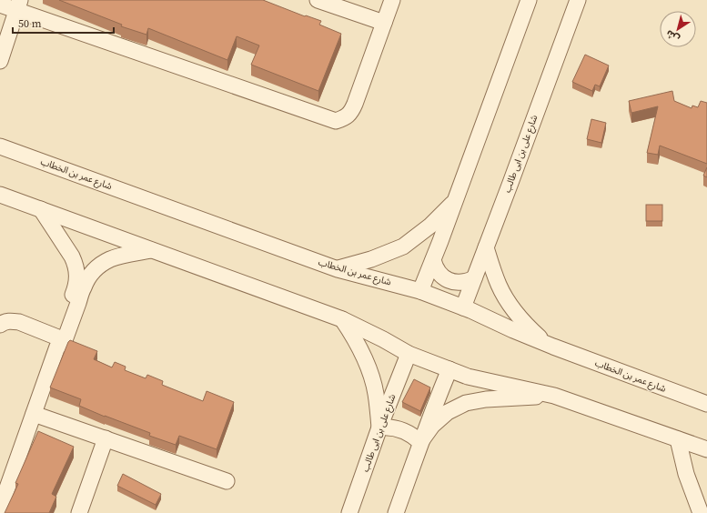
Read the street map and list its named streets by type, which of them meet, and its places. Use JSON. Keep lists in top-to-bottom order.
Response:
{
  "streets": {
    "street": ["شارع على بن ابى طالب", "شارع عمر بن الخطاب"]
  },
  "crossings": [
    ["شارع على بن ابى طالب", "شارع عمر بن الخطاب"]
  ],
  "scale_bar": "50 m",
  "north": "bottom left"
}
